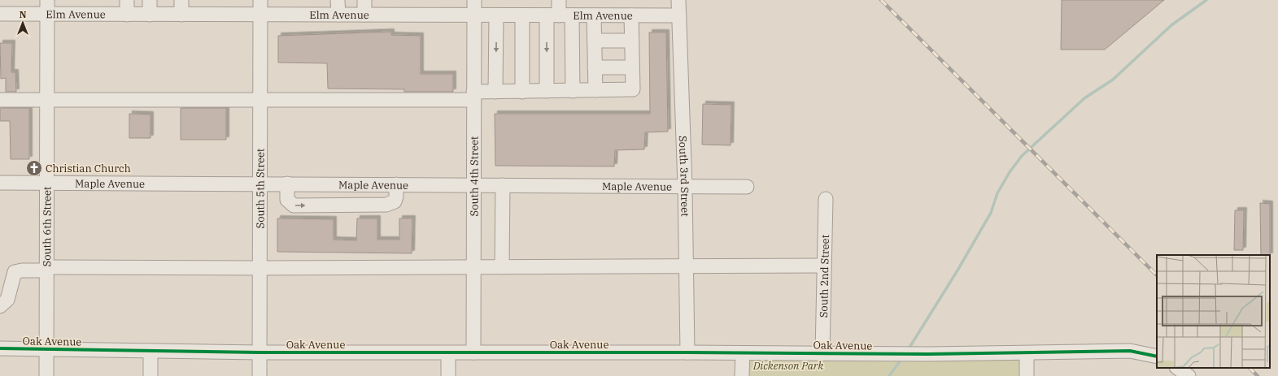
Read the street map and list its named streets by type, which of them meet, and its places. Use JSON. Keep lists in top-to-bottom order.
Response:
{
  "streets": {
    "street": [
      "Elm Avenue",
      "South 4th Street",
      "South 3rd Street",
      "Maple Avenue",
      "South 5th Street",
      "South 6th Street",
      "South 2nd Street",
      "Oak Avenue"
    ]
  },
  "crossings": [
    ["Elm Avenue", "South 4th Street"],
    ["Elm Avenue", "South 3rd Street"],
    ["Elm Avenue", "South 5th Street"],
    ["Elm Avenue", "South 6th Street"],
    ["South 4th Street", "Maple Avenue"],
    ["South 4th Street", "Oak Avenue"],
    ["South 3rd Street", "Maple Avenue"],
    ["South 3rd Street", "Oak Avenue"],
    ["Maple Avenue", "South 5th Street"],
    ["Maple Avenue", "South 6th Street"],
    ["South 5th Street", "Oak Avenue"],
    ["South 6th Street", "Oak Avenue"],
    ["South 2nd Street", "Oak Avenue"]
  ],
  "parks": ["Dickenson Park"],
  "places": {
    "church": ["Christian Church"]
  },
  "north": "top"
}
